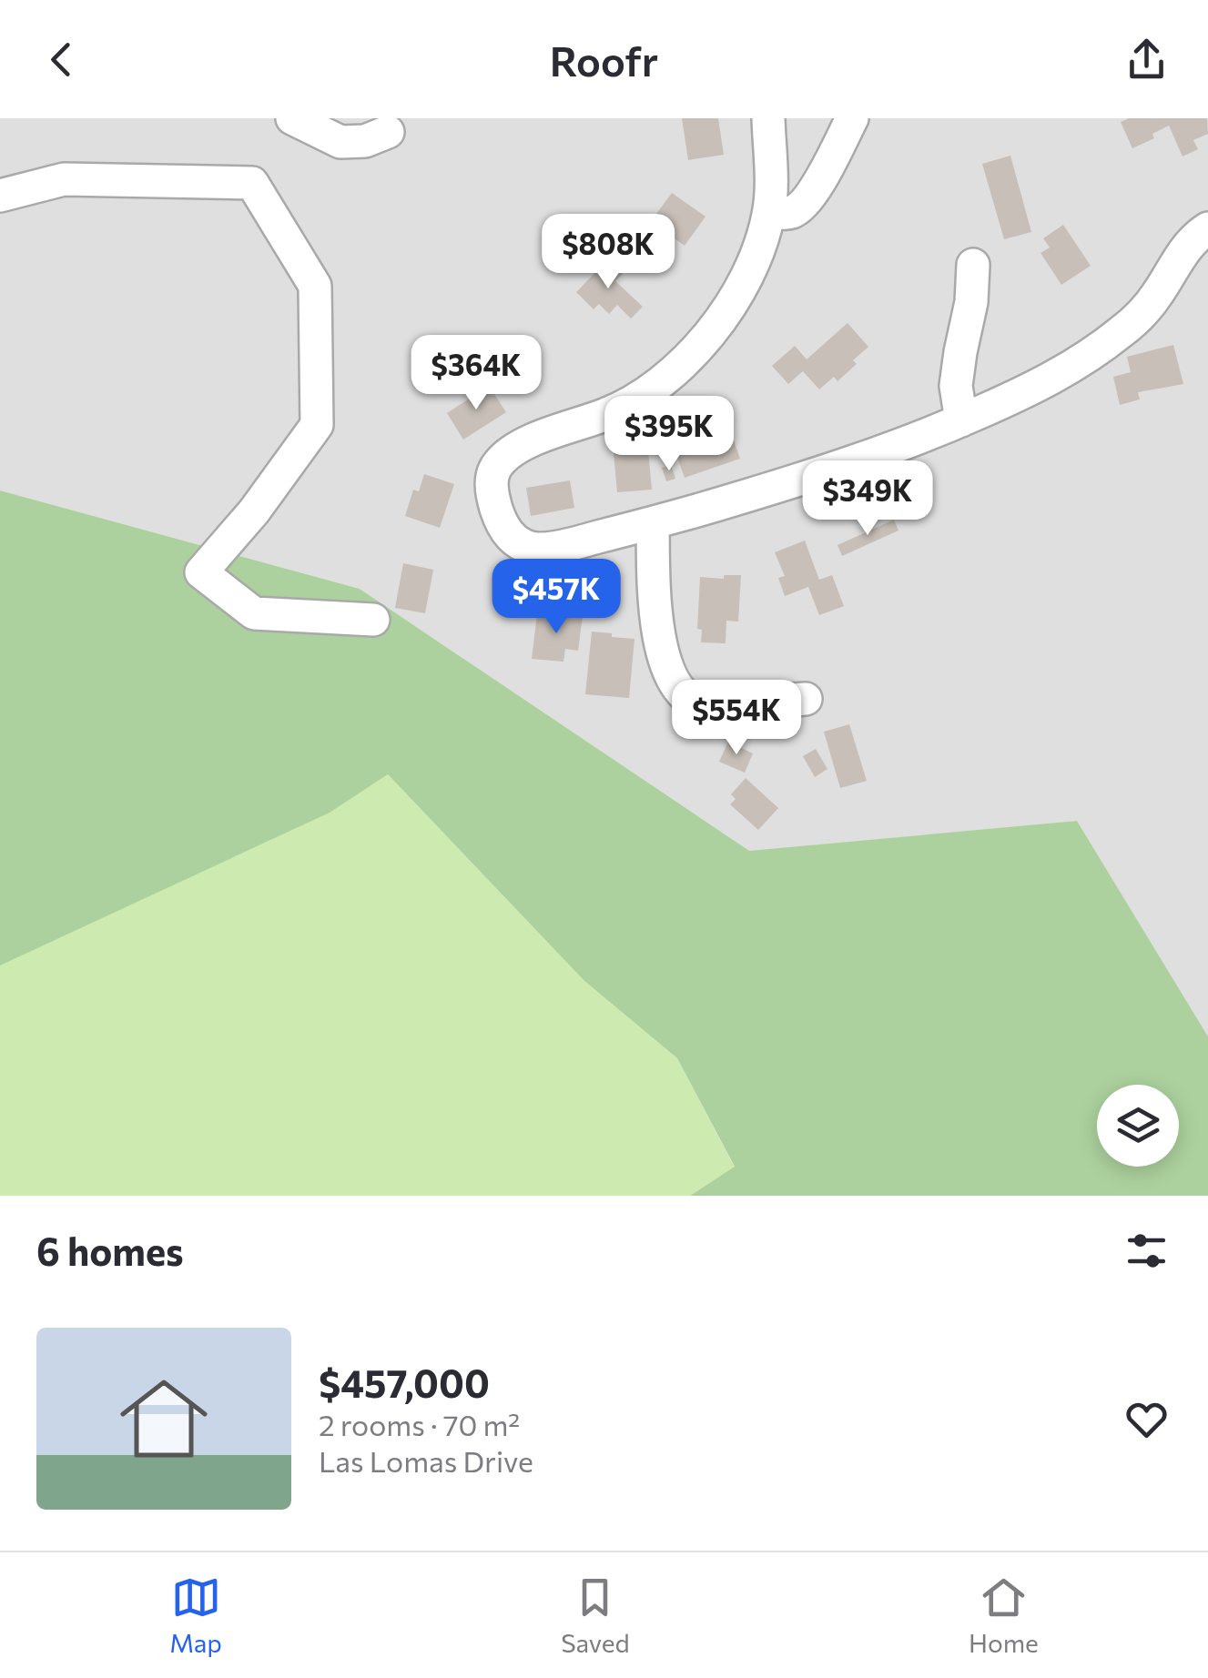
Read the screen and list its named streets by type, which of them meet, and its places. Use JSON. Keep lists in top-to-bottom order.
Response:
{
  "page": {
    "header": "Roofr",
    "price": [
      "$808K",
      "$364K",
      "$395K",
      "$349K",
      "$457K",
      "$554K"
    ],
    "heading": "6 homes",
    "list": [
      {
        "name": "$457,000",
        "note": "2 rooms · 70 m² · Las Lomas Drive"
      }
    ],
    "tabs": ["Map", "Saved", "Home"]
  }
}
